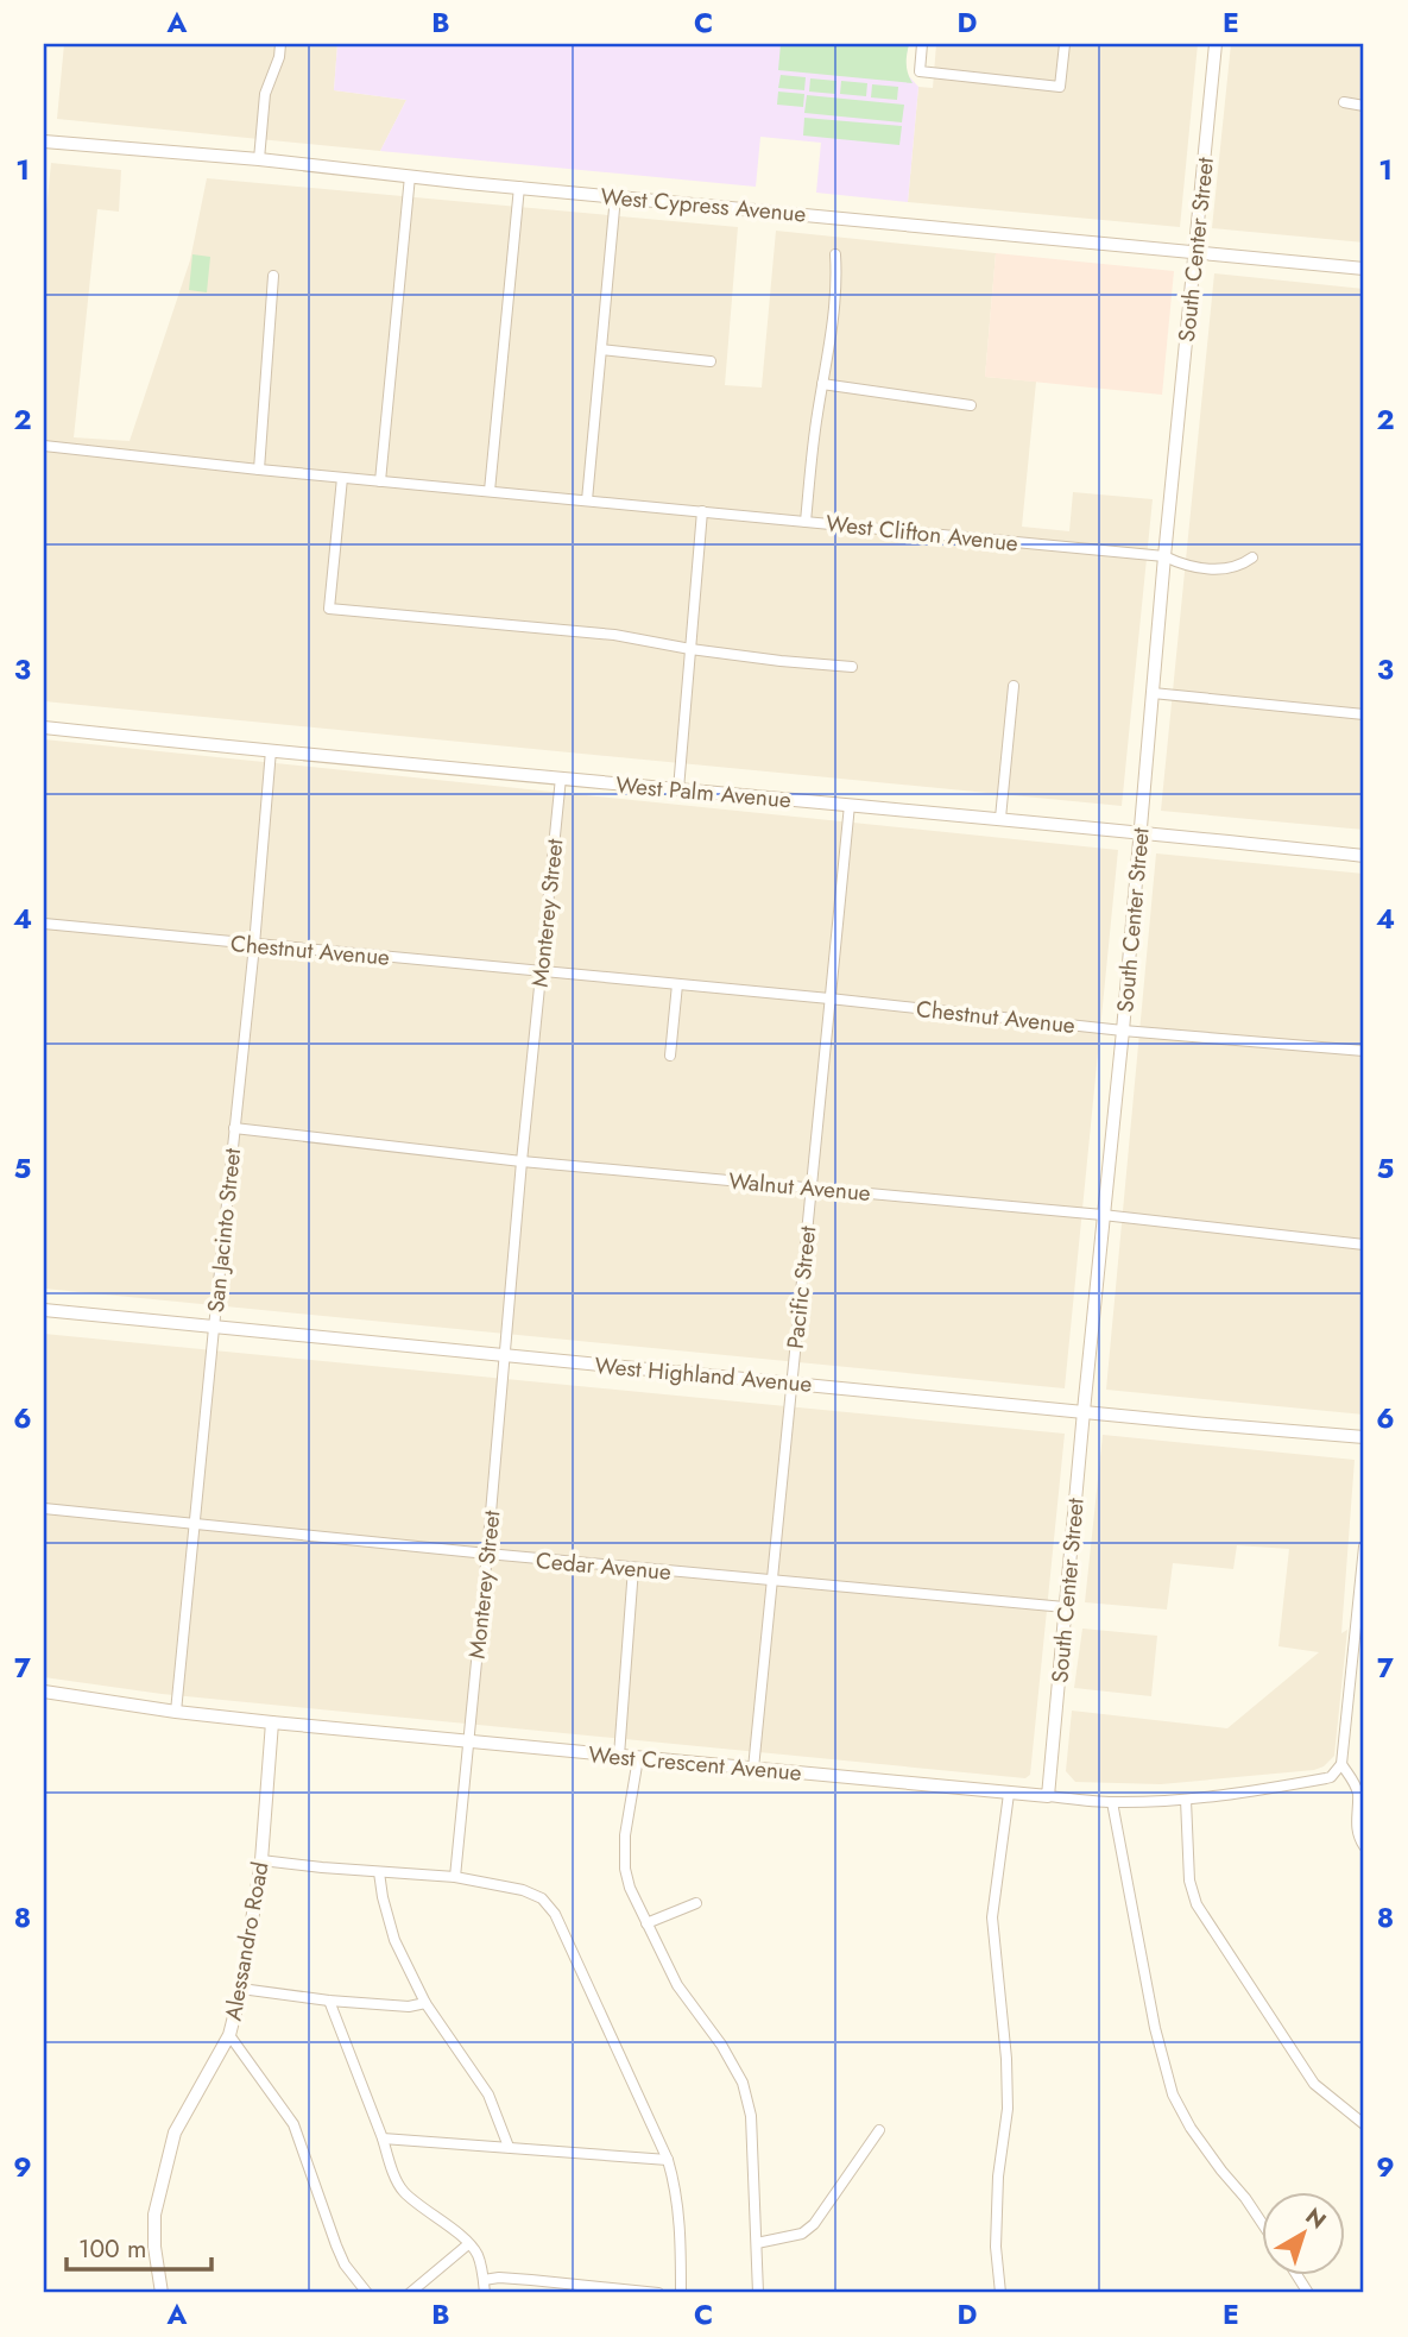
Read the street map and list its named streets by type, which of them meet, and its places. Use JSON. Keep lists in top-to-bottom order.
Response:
{
  "streets": {
    "street": [
      "West Cypress Avenue",
      "South Center Street",
      "West Clifton Avenue",
      "West Palm Avenue",
      "Monterey Street",
      "Chestnut Avenue",
      "Walnut Avenue",
      "San Jacinto Street",
      "Pacific Street",
      "West Highland Avenue",
      "Cedar Avenue",
      "West Crescent Avenue",
      "Alessandro Road"
    ]
  },
  "crossings": [
    ["West Cypress Avenue", "South Center Street"],
    ["South Center Street", "West Clifton Avenue"],
    ["South Center Street", "West Palm Avenue"],
    ["South Center Street", "Chestnut Avenue"],
    ["South Center Street", "Walnut Avenue"],
    ["South Center Street", "West Highland Avenue"],
    ["South Center Street", "Cedar Avenue"],
    ["South Center Street", "West Crescent Avenue"],
    ["West Palm Avenue", "Monterey Street"],
    ["West Palm Avenue", "San Jacinto Street"],
    ["West Palm Avenue", "Pacific Street"],
    ["Monterey Street", "Chestnut Avenue"],
    ["Monterey Street", "Walnut Avenue"],
    ["Monterey Street", "West Highland Avenue"],
    ["Monterey Street", "Cedar Avenue"],
    ["Monterey Street", "West Crescent Avenue"],
    ["Chestnut Avenue", "San Jacinto Street"],
    ["Chestnut Avenue", "Pacific Street"],
    ["Walnut Avenue", "San Jacinto Street"],
    ["Walnut Avenue", "Pacific Street"],
    ["San Jacinto Street", "West Highland Avenue"],
    ["San Jacinto Street", "Cedar Avenue"],
    ["San Jacinto Street", "West Crescent Avenue"],
    ["Pacific Street", "West Highland Avenue"],
    ["Pacific Street", "Cedar Avenue"],
    ["Pacific Street", "West Crescent Avenue"],
    ["West Crescent Avenue", "Alessandro Road"]
  ],
  "scale_bar": "100 m",
  "north": "top right",
  "grid": {
    "columns": [
      "A",
      "B",
      "C",
      "D",
      "E"
    ],
    "rows": [
      "1",
      "2",
      "3",
      "4",
      "5",
      "6",
      "7",
      "8",
      "9"
    ]
  }
}
